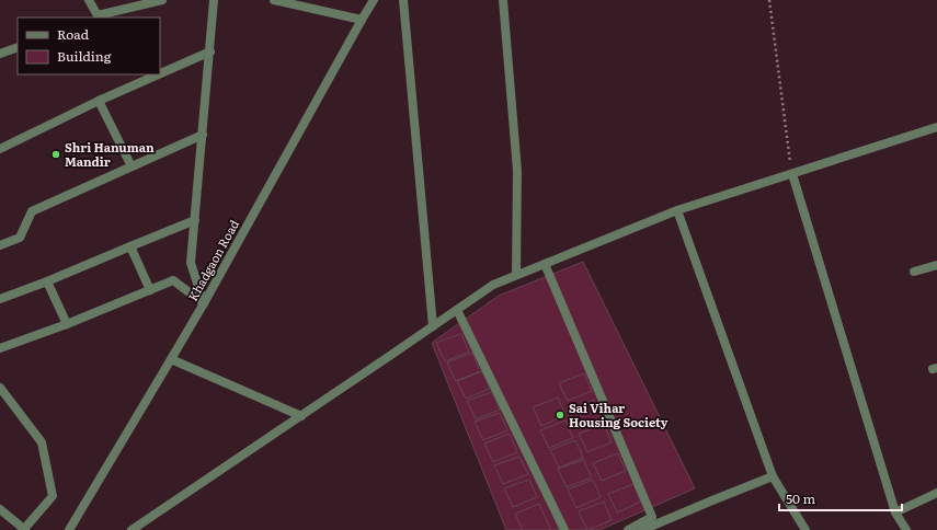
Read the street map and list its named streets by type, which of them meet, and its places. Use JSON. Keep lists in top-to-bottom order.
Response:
{
  "streets": {
    "street": ["Khadgaon Road"]
  },
  "places": ["Shri Hanuman Mandir", "Sai Vihar Housing Society"],
  "legend": ["Road", "Building"],
  "scale_bar": "50 m"
}
